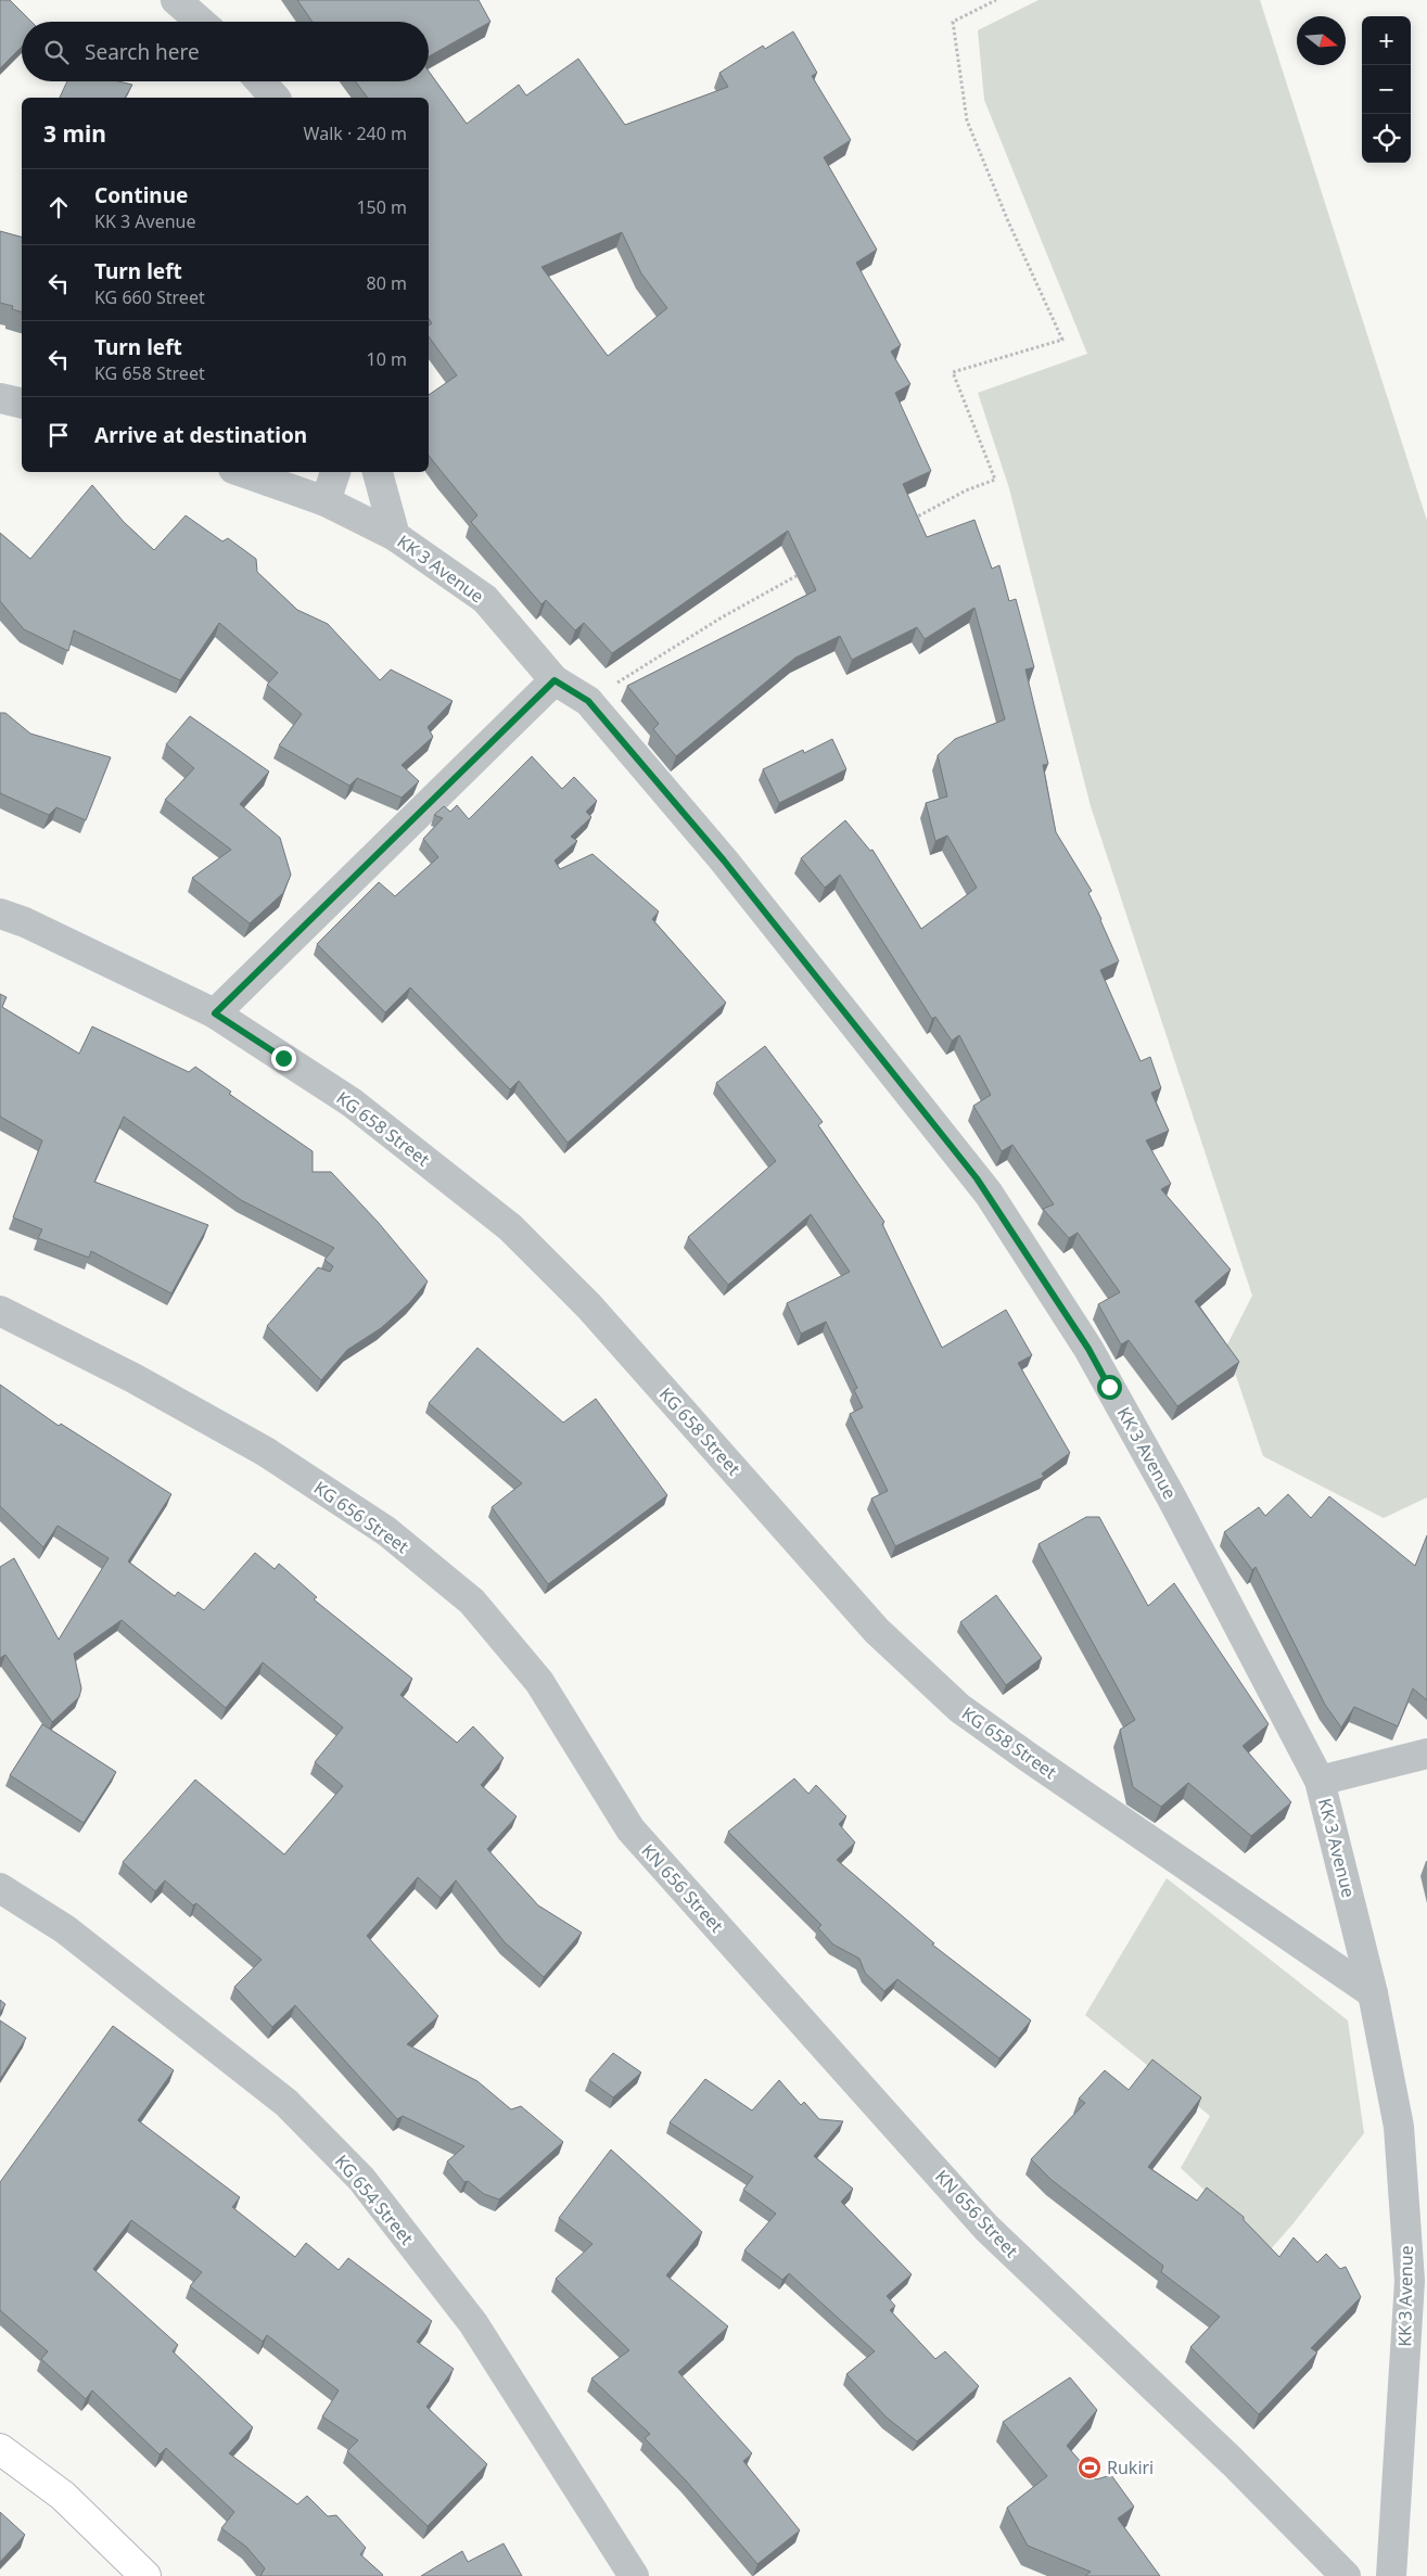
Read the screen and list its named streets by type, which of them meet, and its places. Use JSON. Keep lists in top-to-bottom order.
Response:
{
  "streets": {
    "street": [
      "KK 3 Avenue",
      "KG 658 Street",
      "KG 656 Street",
      "KN 656 Street",
      "KG 654 Street"
    ]
  },
  "crossings": [
    ["KK 3 Avenue", "KG 658 Street"],
    ["KG 656 Street", "KN 656 Street"]
  ],
  "places": {
    "sports": ["Rukiri"]
  },
  "north": "right",
  "page": {
    "map_buttons": ["+", "−"],
    "search": "Search here",
    "heading": ["3 min", "Walk · 240 m"],
    "list": [
      ["Continue", "KK 3 Avenue", "150 m"],
      ["Turn left", "KG 660 Street", "80 m"],
      ["Turn left", "KG 658 Street", "10 m"],
      "Arrive at destination"
    ]
  }
}
